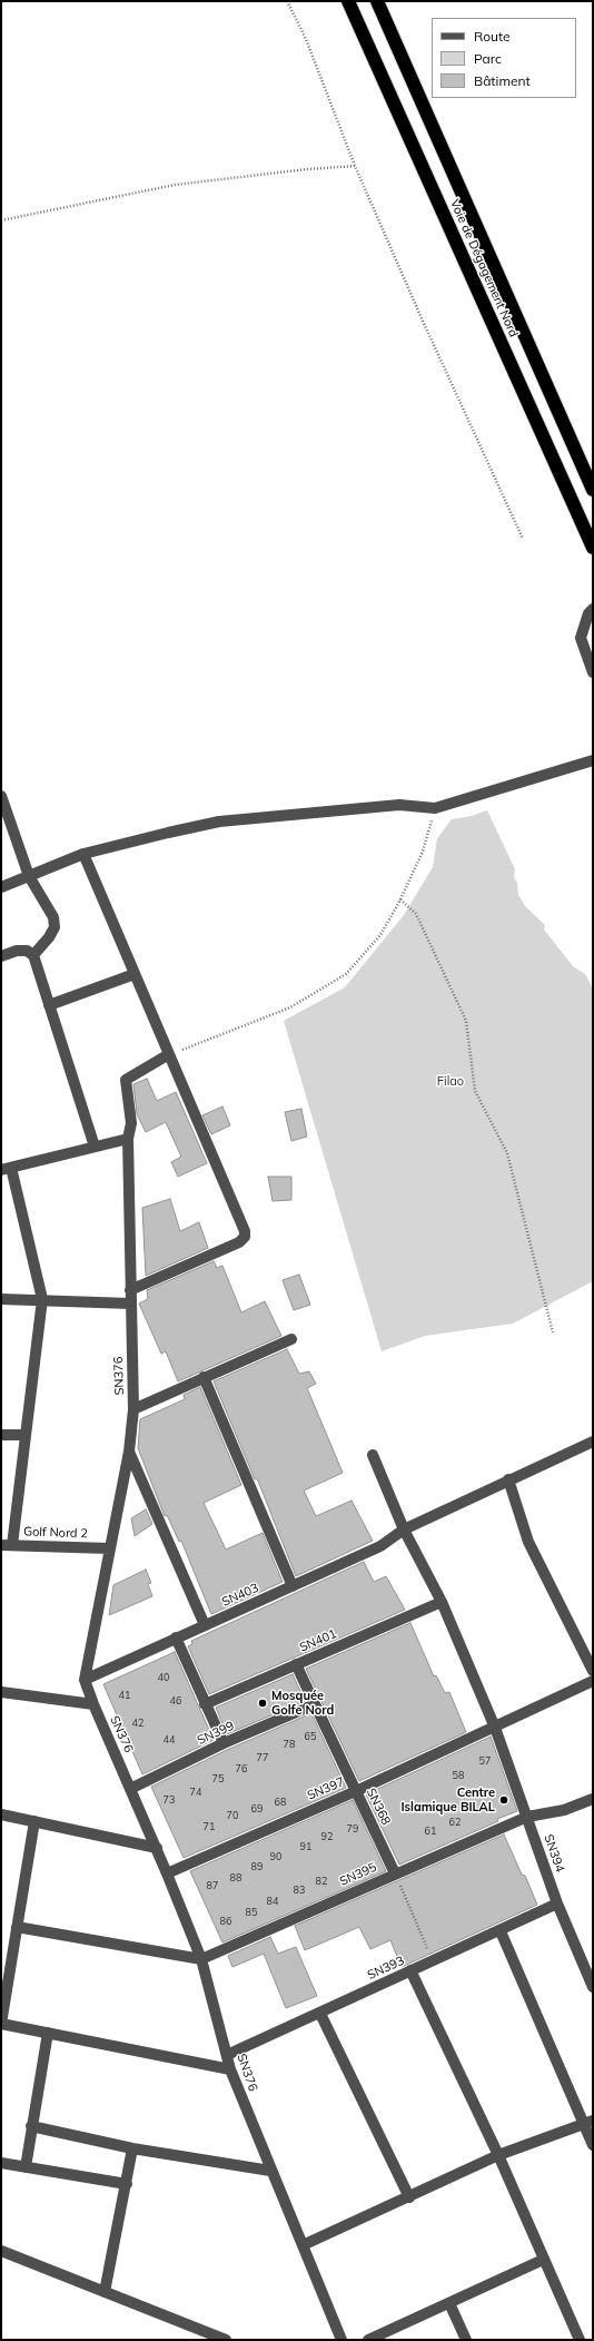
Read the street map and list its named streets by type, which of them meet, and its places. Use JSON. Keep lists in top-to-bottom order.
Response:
{
  "streets": {
    "highway": ["Voie de Dégagement Nord"],
    "street": [
      "SN376",
      "Golf Nord 2",
      "SN403",
      "SN401",
      "SN399",
      "SN397",
      "SN368",
      "SN394",
      "SN395",
      "SN393"
    ]
  },
  "crossings": [
    ["SN376", "Golf Nord 2"],
    ["SN376", "SN403"],
    ["SN376", "SN399"],
    ["SN376", "SN397"],
    ["SN376", "SN395"],
    ["SN376", "SN393"],
    ["SN403", "SN394"],
    ["SN401", "SN368"],
    ["SN401", "SN394"],
    ["SN399", "SN368"],
    ["SN397", "SN368"],
    ["SN397", "SN394"],
    ["SN368", "SN395"],
    ["SN394", "SN395"],
    ["SN394", "SN393"]
  ],
  "parks": ["Filao"],
  "places": ["Mosquée Golfe Nord", "Centre Islamique BILAL"],
  "house_numbers": [
    "40",
    "41",
    "46",
    "42",
    "65",
    "44",
    "78",
    "77",
    "57",
    "76",
    "58",
    "75",
    "74",
    "73",
    "68",
    "69",
    "70",
    "62",
    "71",
    "79",
    "61",
    "92",
    "91",
    "90",
    "89",
    "88",
    "82",
    "87",
    "83",
    "84",
    "85",
    "86"
  ],
  "legend": ["Route", "Parc", "Bâtiment"]
}
